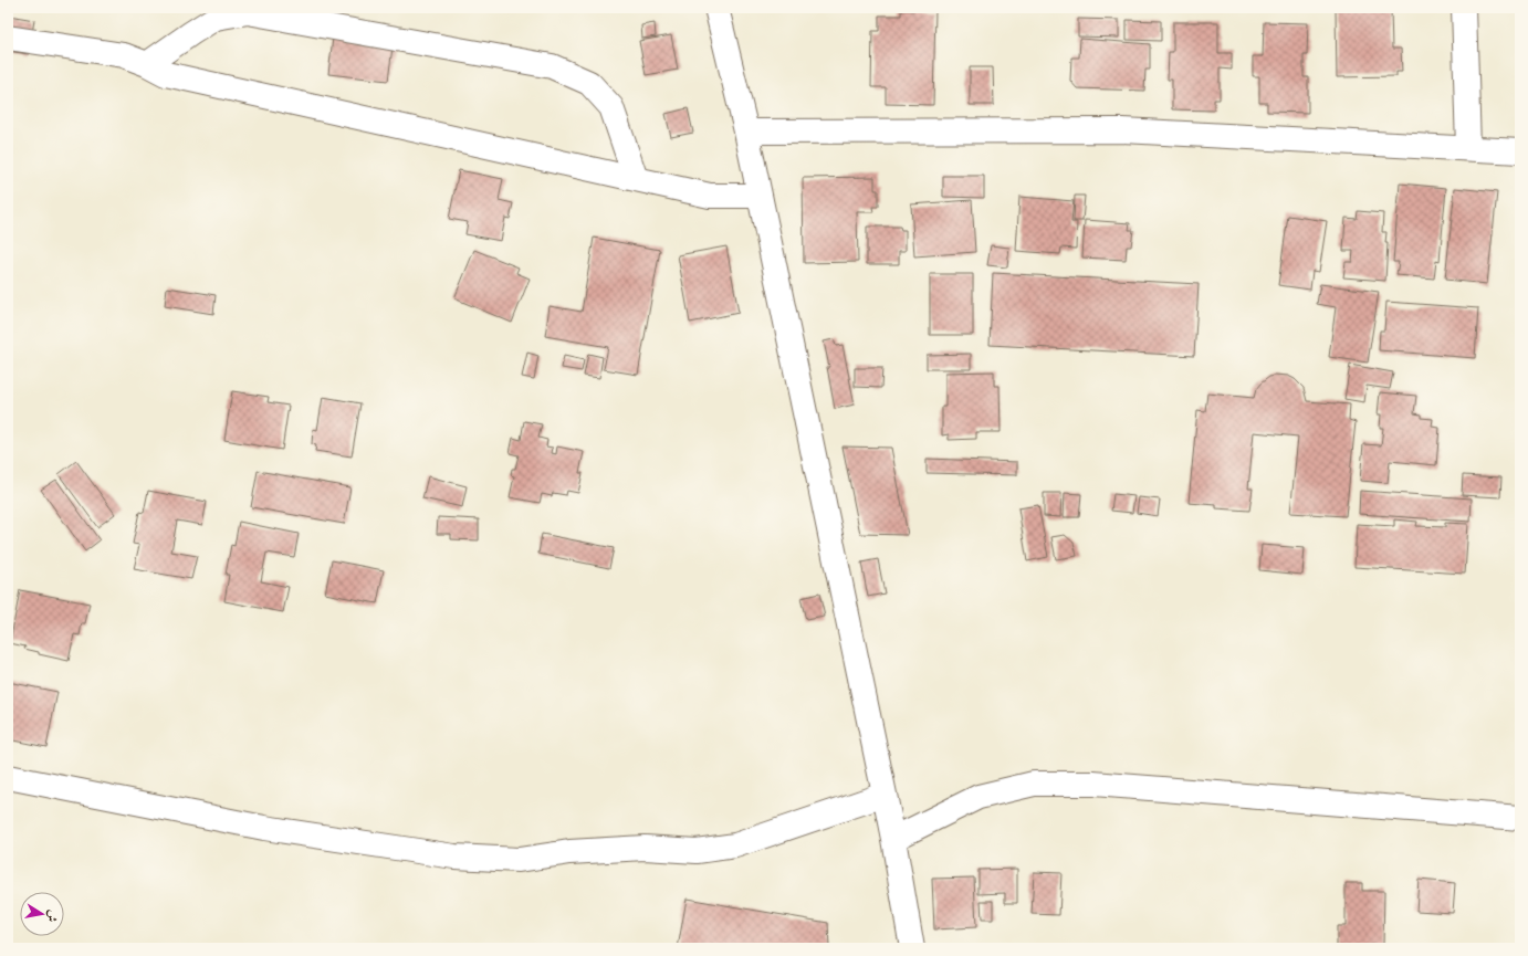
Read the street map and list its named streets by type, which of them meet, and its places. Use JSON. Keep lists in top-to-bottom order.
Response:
{
  "north": "right"
}
